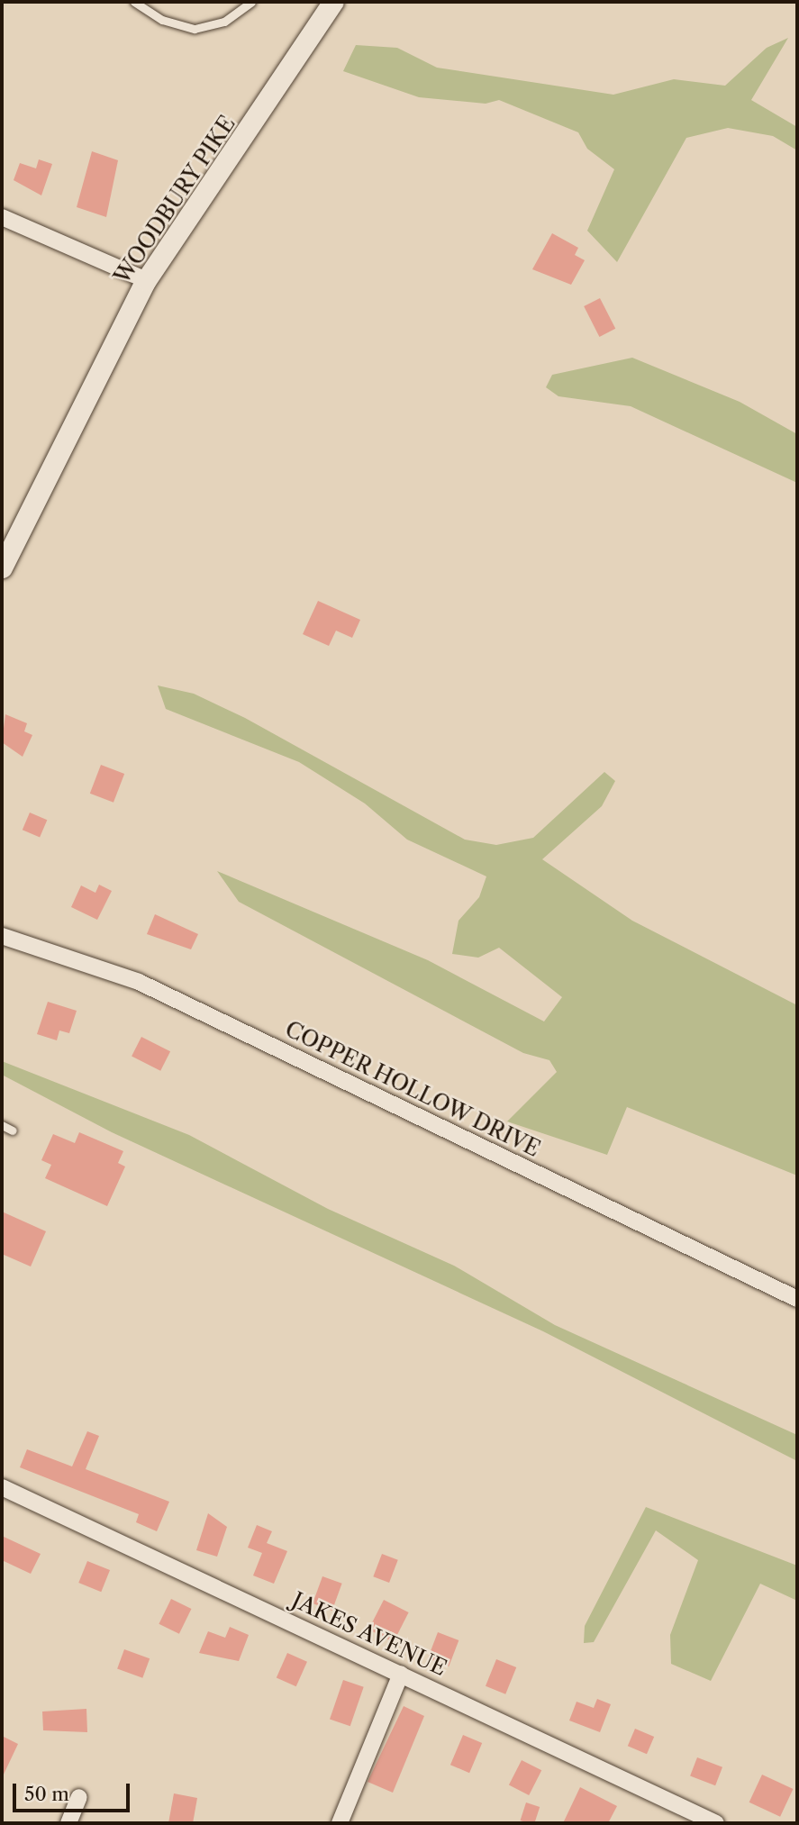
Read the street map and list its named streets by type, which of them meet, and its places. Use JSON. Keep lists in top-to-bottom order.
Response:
{
  "streets": {
    "street": ["WOODBURY PIKE", "COPPER HOLLOW DRIVE", "JAKES AVENUE"]
  },
  "scale_bar": "50 m"
}
